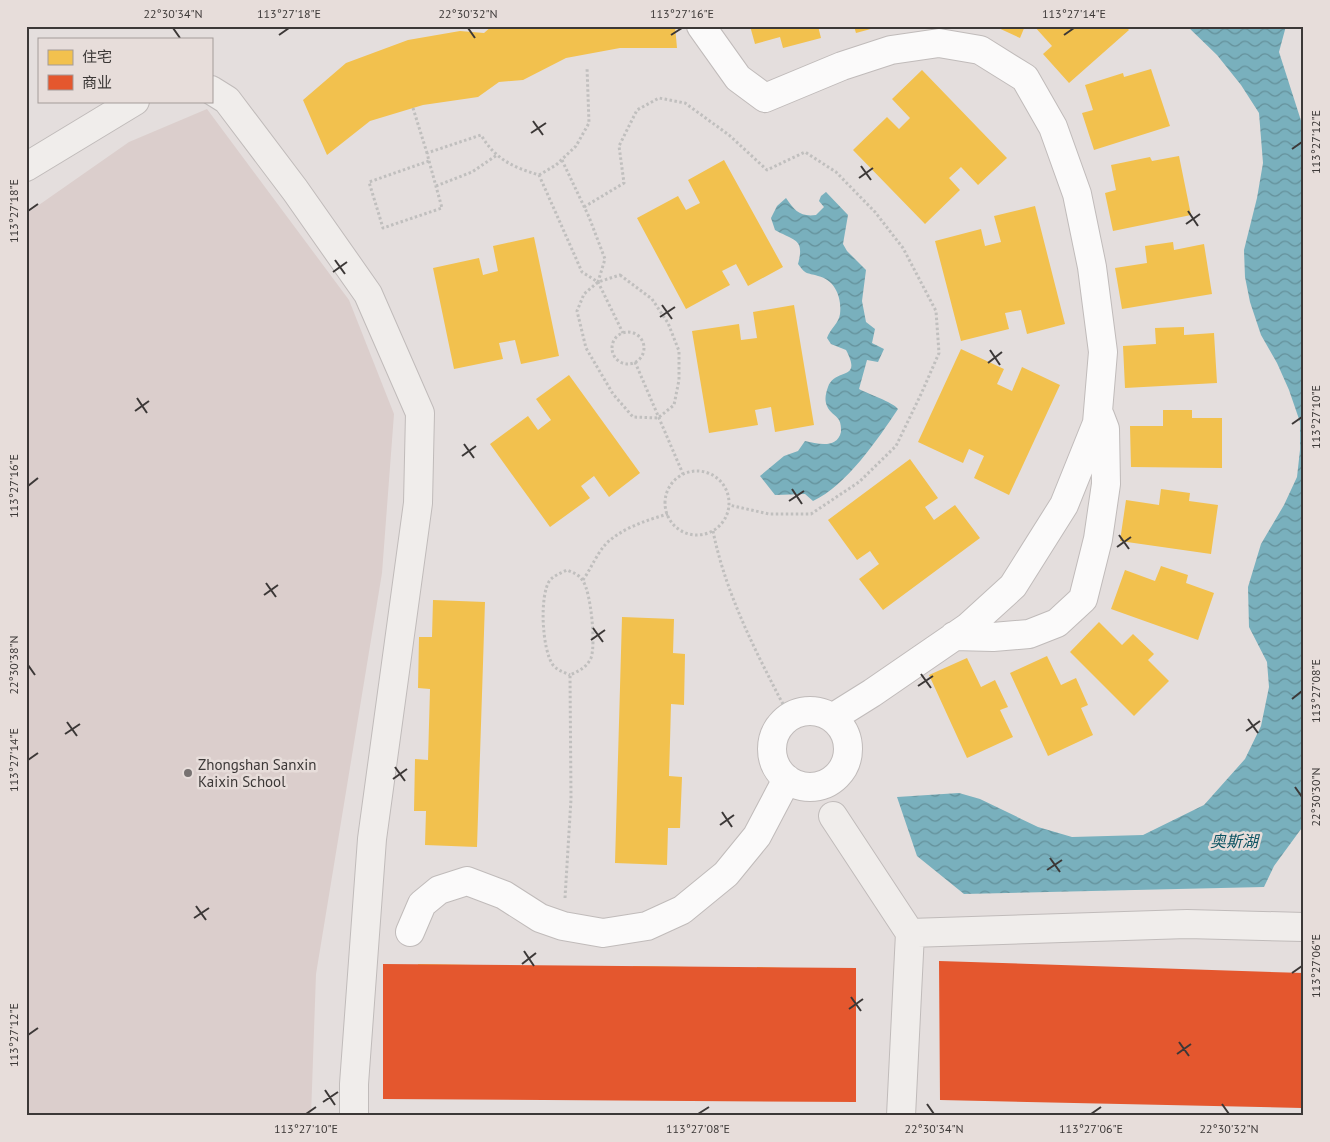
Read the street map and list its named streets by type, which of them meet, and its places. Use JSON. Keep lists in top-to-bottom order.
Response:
{
  "water": ["奥斯湖"],
  "places": ["Zhongshan Sanxin Kaixin School"],
  "legend": ["住宅", "商业"],
  "coordinates": [
    "22°30'34\"N",
    "113°27'18\"E",
    "22°30'32\"N",
    "113°27'16\"E",
    "113°27'14\"E",
    "113°27'12\"E",
    "113°27'10\"E",
    "22°30'38\"N",
    "113°27'08\"E",
    "22°30'30\"N",
    "113°27'06\"E"
  ]
}
